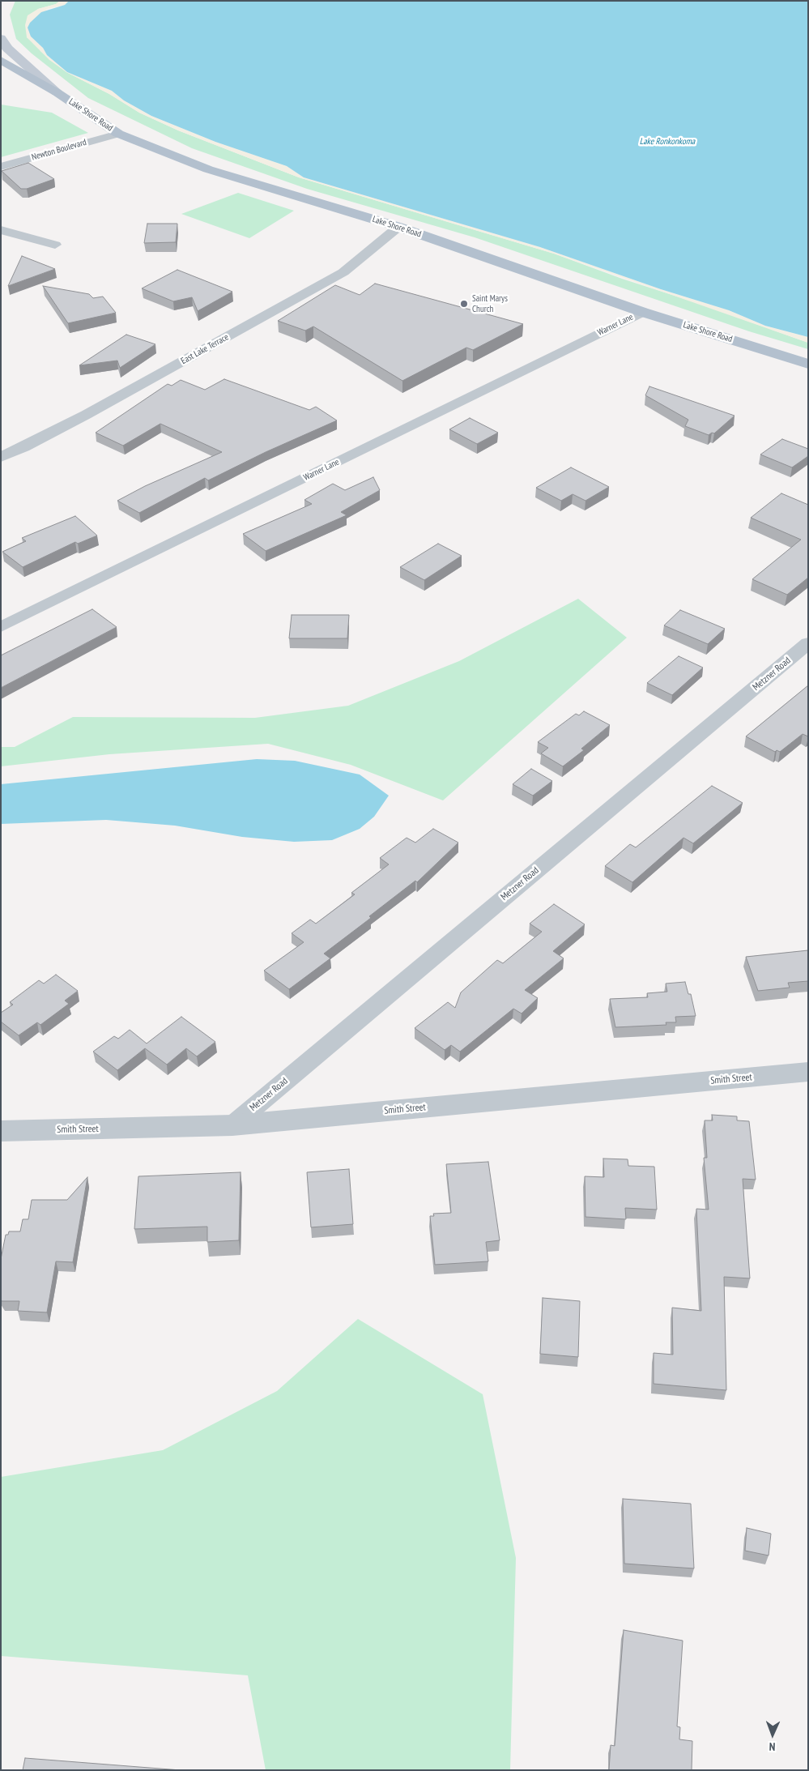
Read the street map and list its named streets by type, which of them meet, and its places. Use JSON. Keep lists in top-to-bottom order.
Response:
{
  "streets": {
    "main road": ["Lake Shore Road"],
    "street": [
      "Newton Boulevard",
      "Warner Lane",
      "East Lake Terrace",
      "Metzner Road",
      "Smith Street"
    ]
  },
  "crossings": [
    ["Lake Shore Road", "Newton Boulevard"],
    ["Lake Shore Road", "Warner Lane"],
    ["Lake Shore Road", "East Lake Terrace"],
    ["Metzner Road", "Smith Street"]
  ],
  "water": ["Lake Ronkonkoma"],
  "places": ["Saint Marys Church"],
  "north": "bottom"
}
